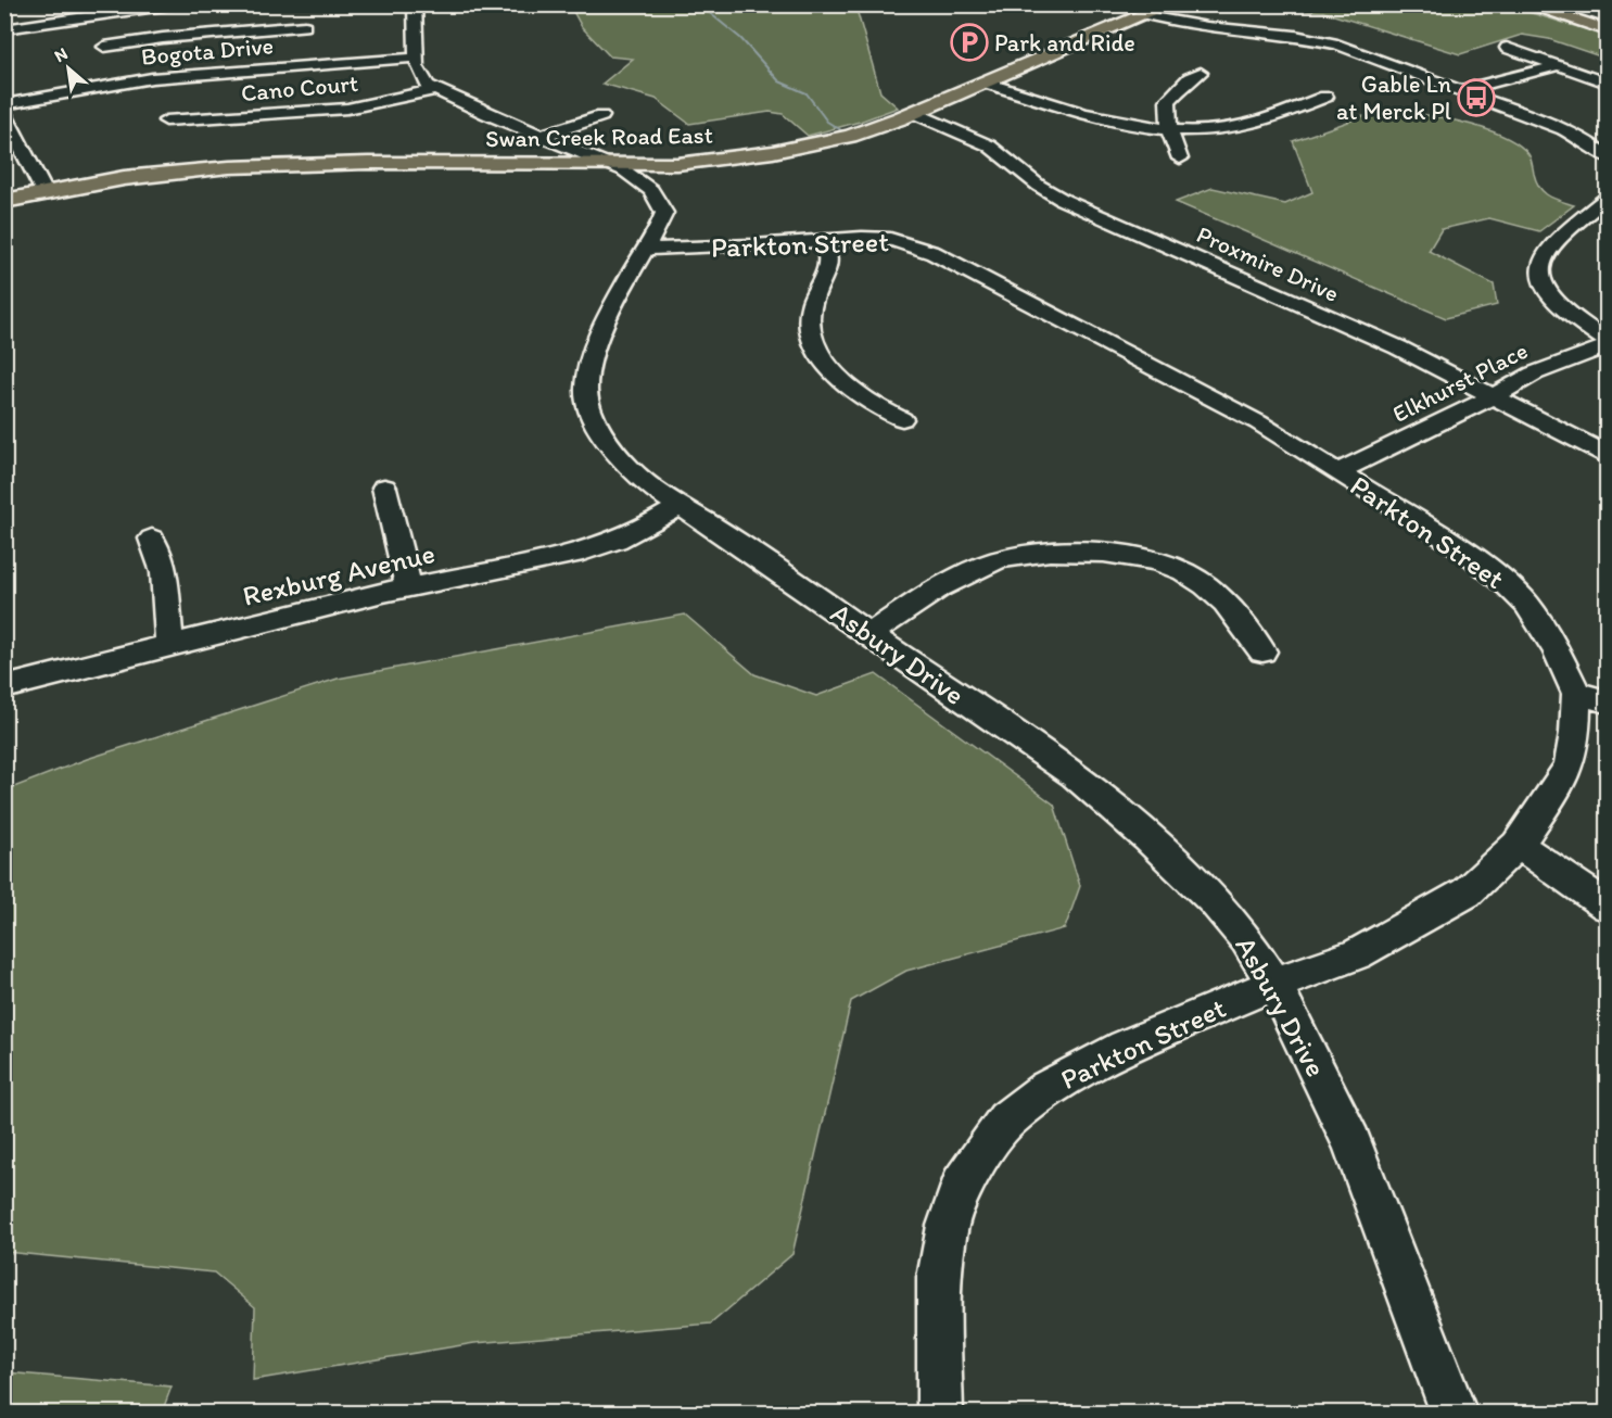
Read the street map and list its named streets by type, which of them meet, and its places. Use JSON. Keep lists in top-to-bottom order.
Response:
{
  "streets": {
    "main road": ["Swan Creek Road East"],
    "street": [
      "Bogota Drive",
      "Cano Court",
      "Parkton Street",
      "Proxmire Drive",
      "Elkhurst Place",
      "Rexburg Avenue",
      "Asbury Drive"
    ]
  },
  "crossings": [
    ["Cano Court", "Asbury Drive"],
    ["Swan Creek Road East", "Proxmire Drive"],
    ["Swan Creek Road East", "Asbury Drive"],
    ["Parkton Street", "Elkhurst Place"],
    ["Parkton Street", "Asbury Drive"],
    ["Proxmire Drive", "Elkhurst Place"],
    ["Rexburg Avenue", "Asbury Drive"]
  ],
  "places": {
    "parking": ["Park and Ride"],
    "bus stop": ["Gable Ln at Merck Pl"]
  },
  "north": "top left"
}
